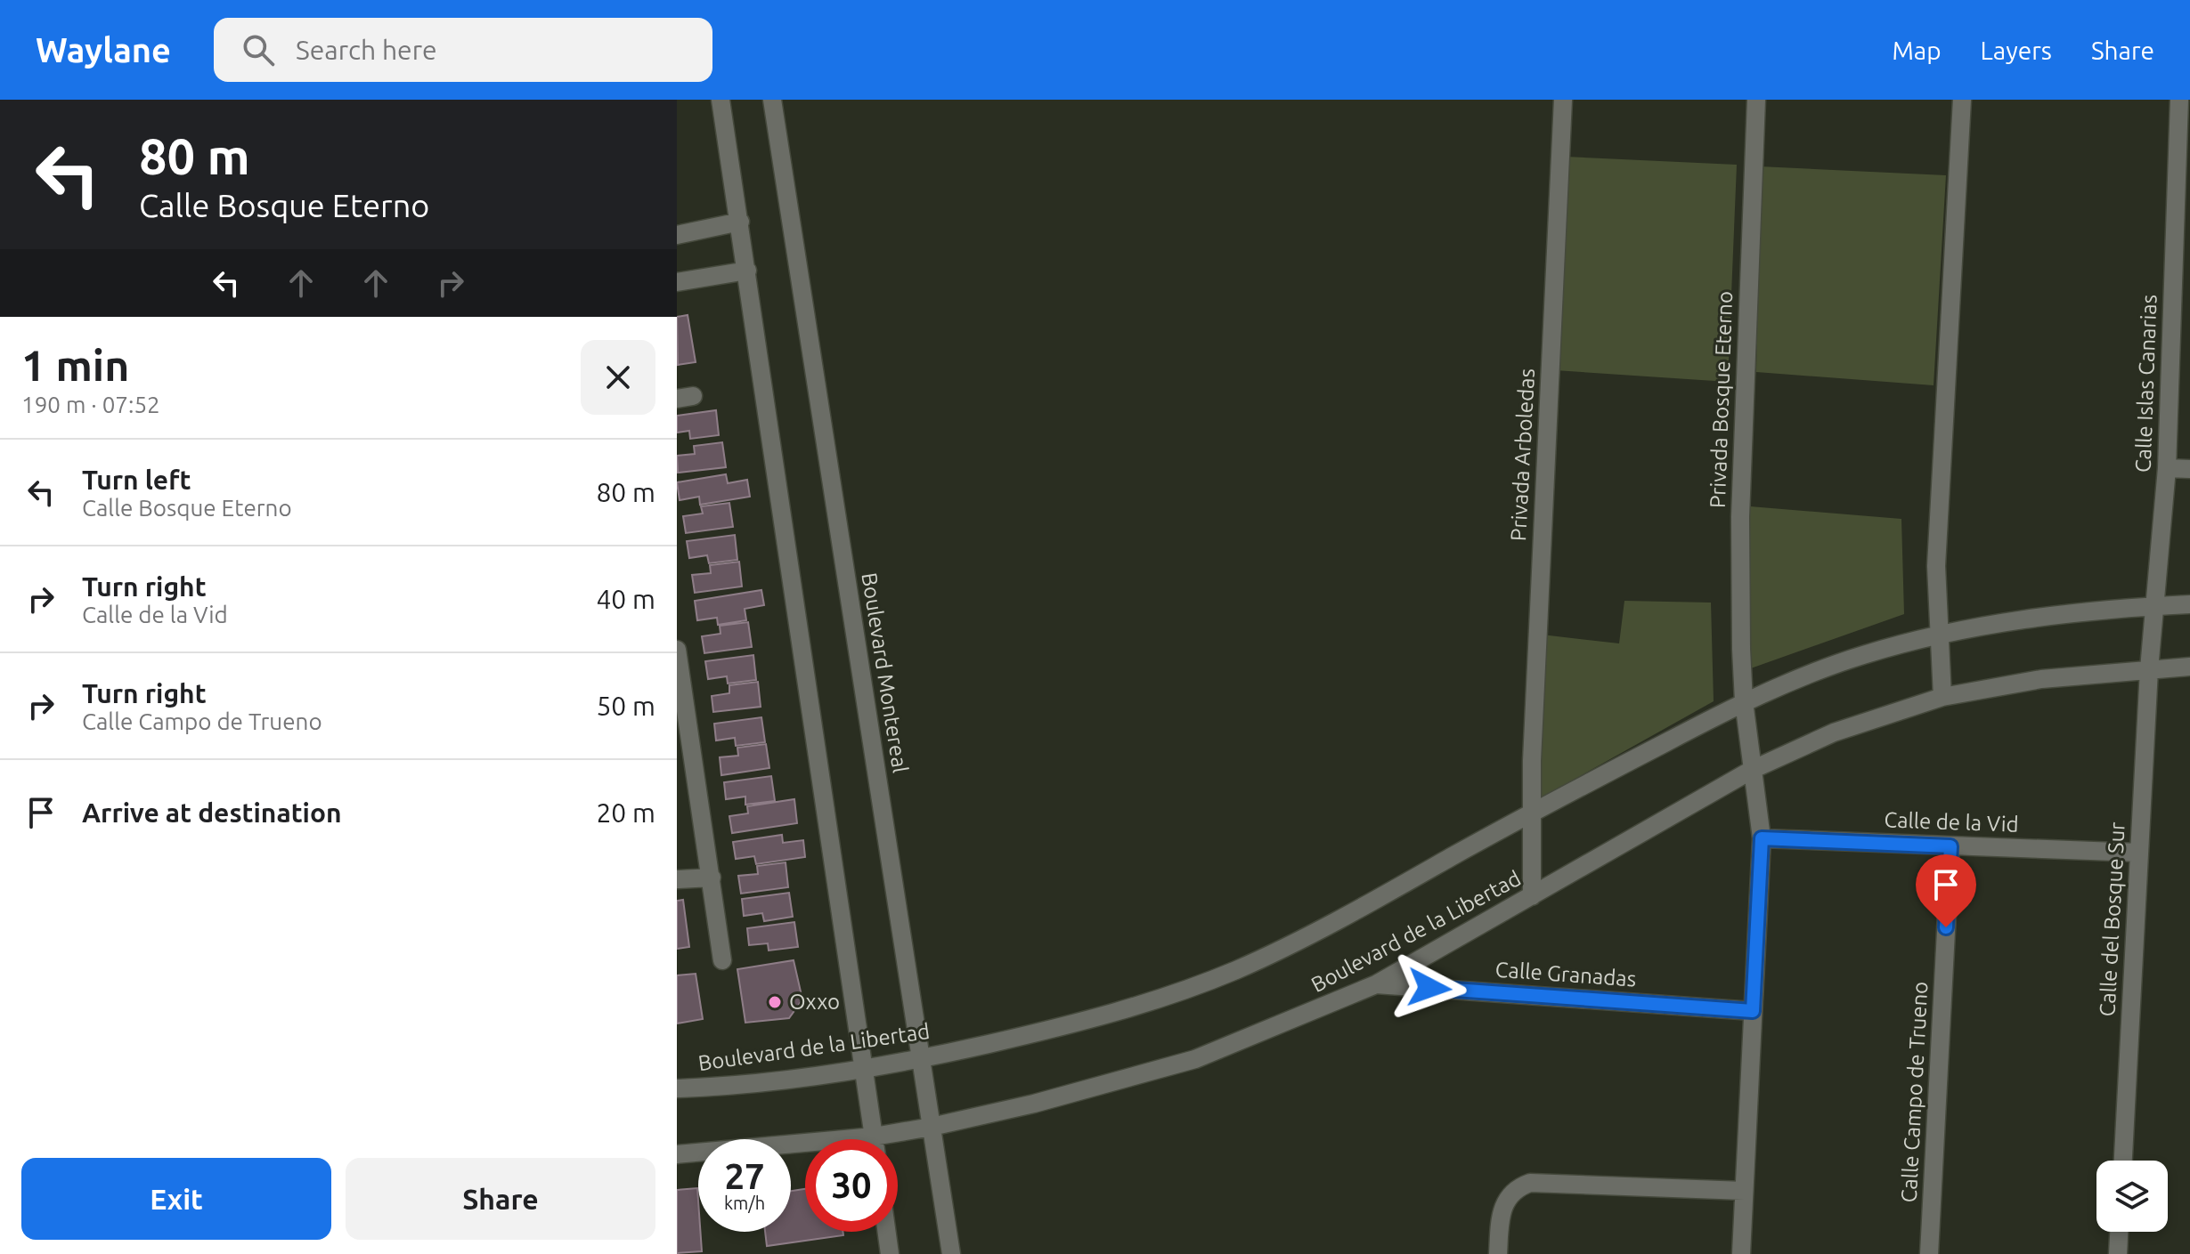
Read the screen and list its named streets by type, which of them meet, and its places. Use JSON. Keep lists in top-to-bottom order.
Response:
{
  "streets": {
    "street": [
      "Calle Islas Canarias",
      "Privada Bosque Eterno",
      "Privada Arboledas",
      "Boulevard Montereal",
      "Calle de la Vid",
      "Calle del Bosque Sur",
      "Boulevard de la Libertad",
      "Calle Granadas",
      "Calle Campo de Trueno"
    ]
  },
  "crossings": [
    ["Calle Islas Canarias", "Calle del Bosque Sur"],
    ["Calle Islas Canarias", "Boulevard de la Libertad"],
    ["Privada Bosque Eterno", "Calle de la Vid"],
    ["Privada Bosque Eterno", "Boulevard de la Libertad"],
    ["Privada Bosque Eterno", "Calle Granadas"],
    ["Privada Arboledas", "Boulevard de la Libertad"],
    ["Boulevard Montereal", "Boulevard de la Libertad"],
    ["Calle de la Vid", "Calle del Bosque Sur"],
    ["Calle de la Vid", "Calle Campo de Trueno"],
    ["Calle del Bosque Sur", "Boulevard de la Libertad"],
    ["Boulevard de la Libertad", "Calle Granadas"]
  ],
  "places": ["Oxxo"],
  "page": {
    "header": "Waylane",
    "search": "Search here",
    "nav": ["Map", "Layers", "Share"],
    "turn": ["80 m", "Calle Bosque Eterno"],
    "heading": ["1 min", "190 m · 07:52"],
    "list": [
      {
        "name": "Turn left",
        "note": "Calle Bosque Eterno",
        "value": "80 m"
      },
      {
        "name": "Turn right",
        "note": "Calle de la Vid",
        "value": "40 m"
      },
      {
        "name": "Turn right",
        "note": "Calle Campo de Trueno",
        "value": "50 m"
      },
      {
        "name": "Arrive at destination",
        "value": "20 m"
      }
    ],
    "speed": "27 km/h",
    "limit": "30",
    "buttons": ["Exit", "Share"]
  }
}
